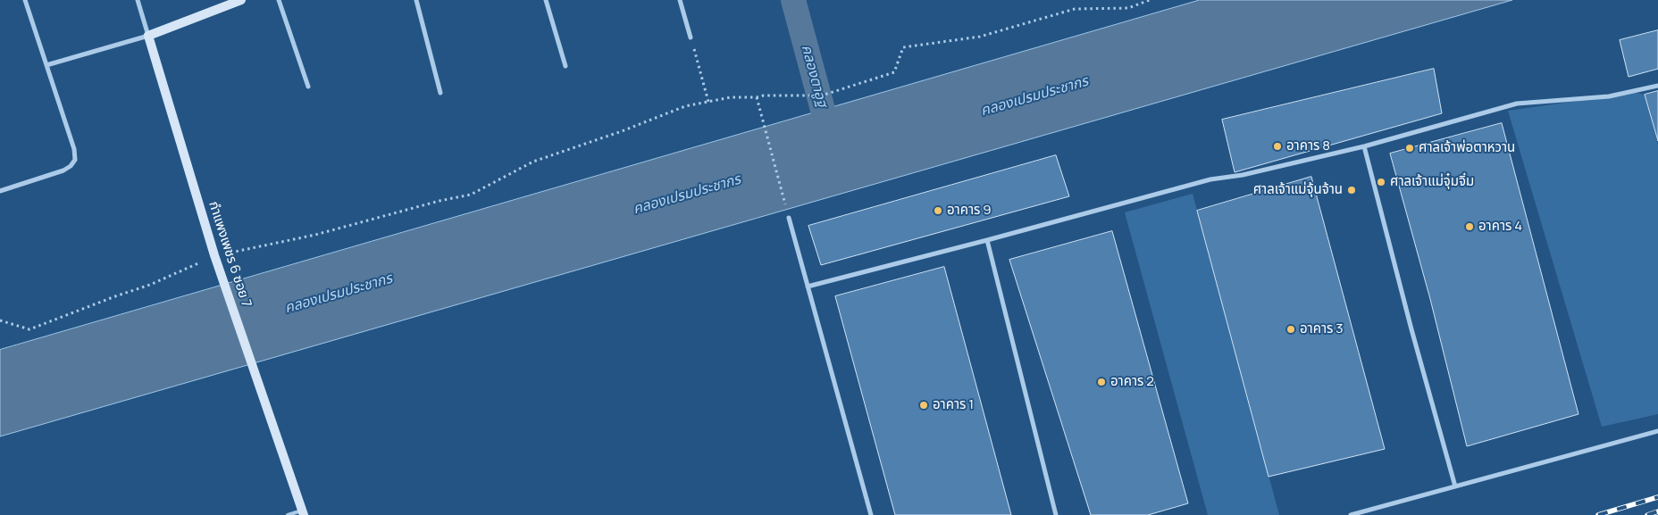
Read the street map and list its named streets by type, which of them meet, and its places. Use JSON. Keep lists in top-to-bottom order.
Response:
{
  "streets": {
    "street": ["กำแพงเพชร 6 ซอย 7"]
  },
  "water": ["คลองตาอูฐ", "คลองเปรมประชากร"],
  "places": [
    "อาคาร 8",
    "ศาลเจ้าพ่อตาหวาน",
    "ศาลเจ้าแม่จุ๋มจิ๋ม",
    "ศาลเจ้าแม่จุ้นจ้าน",
    "อาคาร 9",
    "อาคาร 4",
    "อาคาร 3",
    "อาคาร 2",
    "อาคาร 1"
  ]
}
